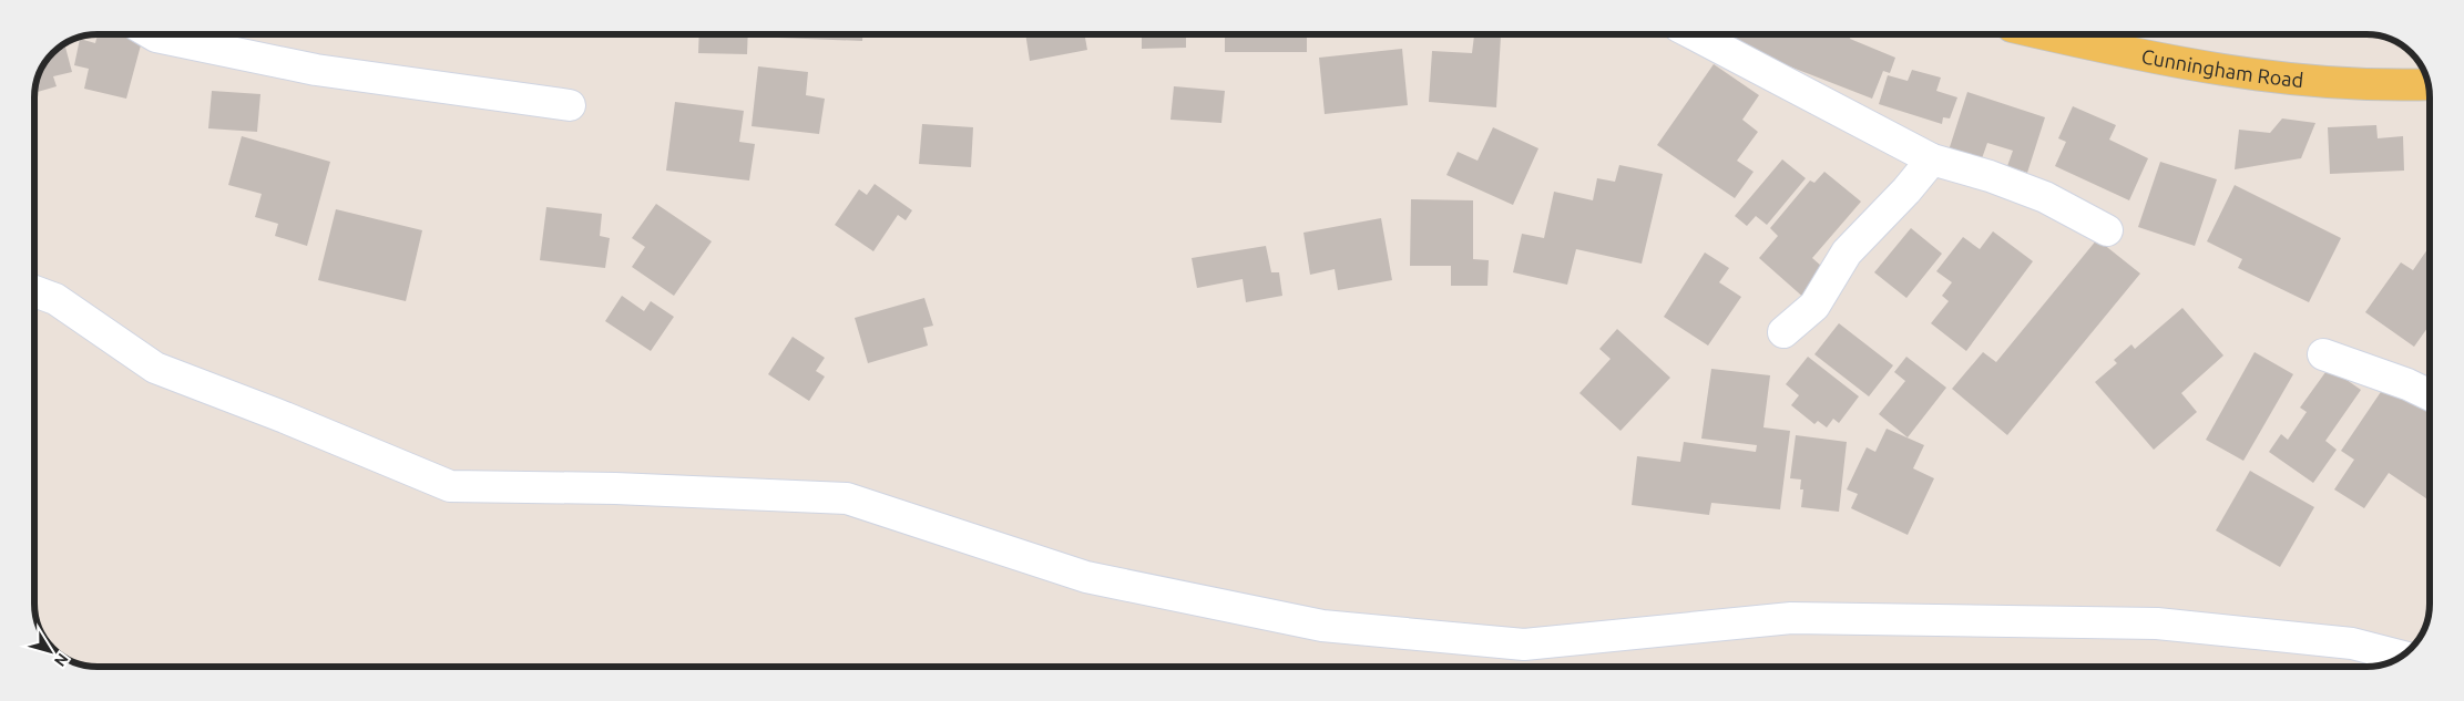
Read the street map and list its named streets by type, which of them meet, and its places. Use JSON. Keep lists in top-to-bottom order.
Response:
{
  "streets": {
    "main road": ["Cunningham Road"]
  },
  "north": "bottom right"
}
